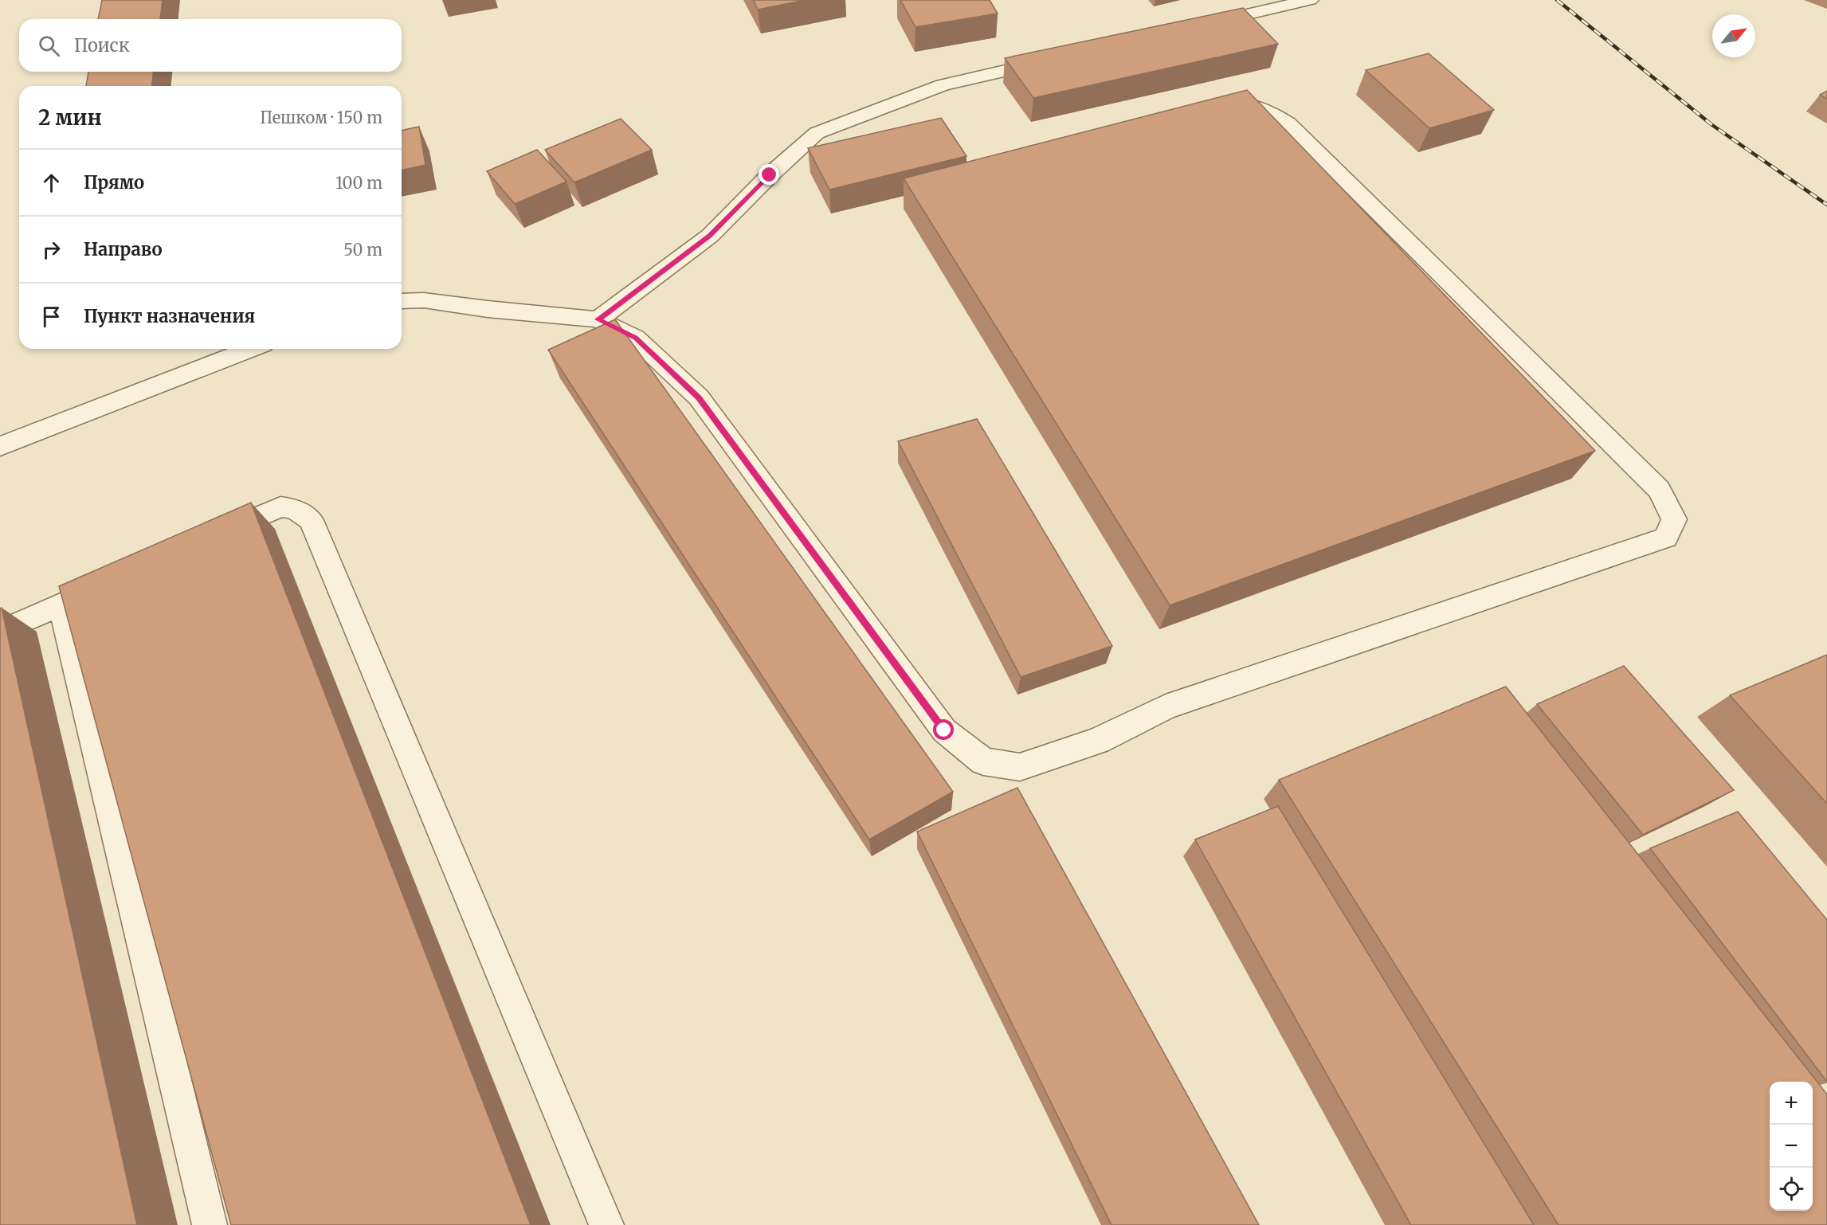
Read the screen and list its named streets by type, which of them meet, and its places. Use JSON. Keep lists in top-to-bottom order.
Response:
{
  "north": "top right",
  "page": {
    "search": "Поиск",
    "heading": ["2 мин", "Пешком · 150 m"],
    "list": [
      ["Прямо", "100 m"],
      ["Направо", "50 m"],
      "Пункт назначения"
    ],
    "map_buttons": ["+", "−"]
  }
}
